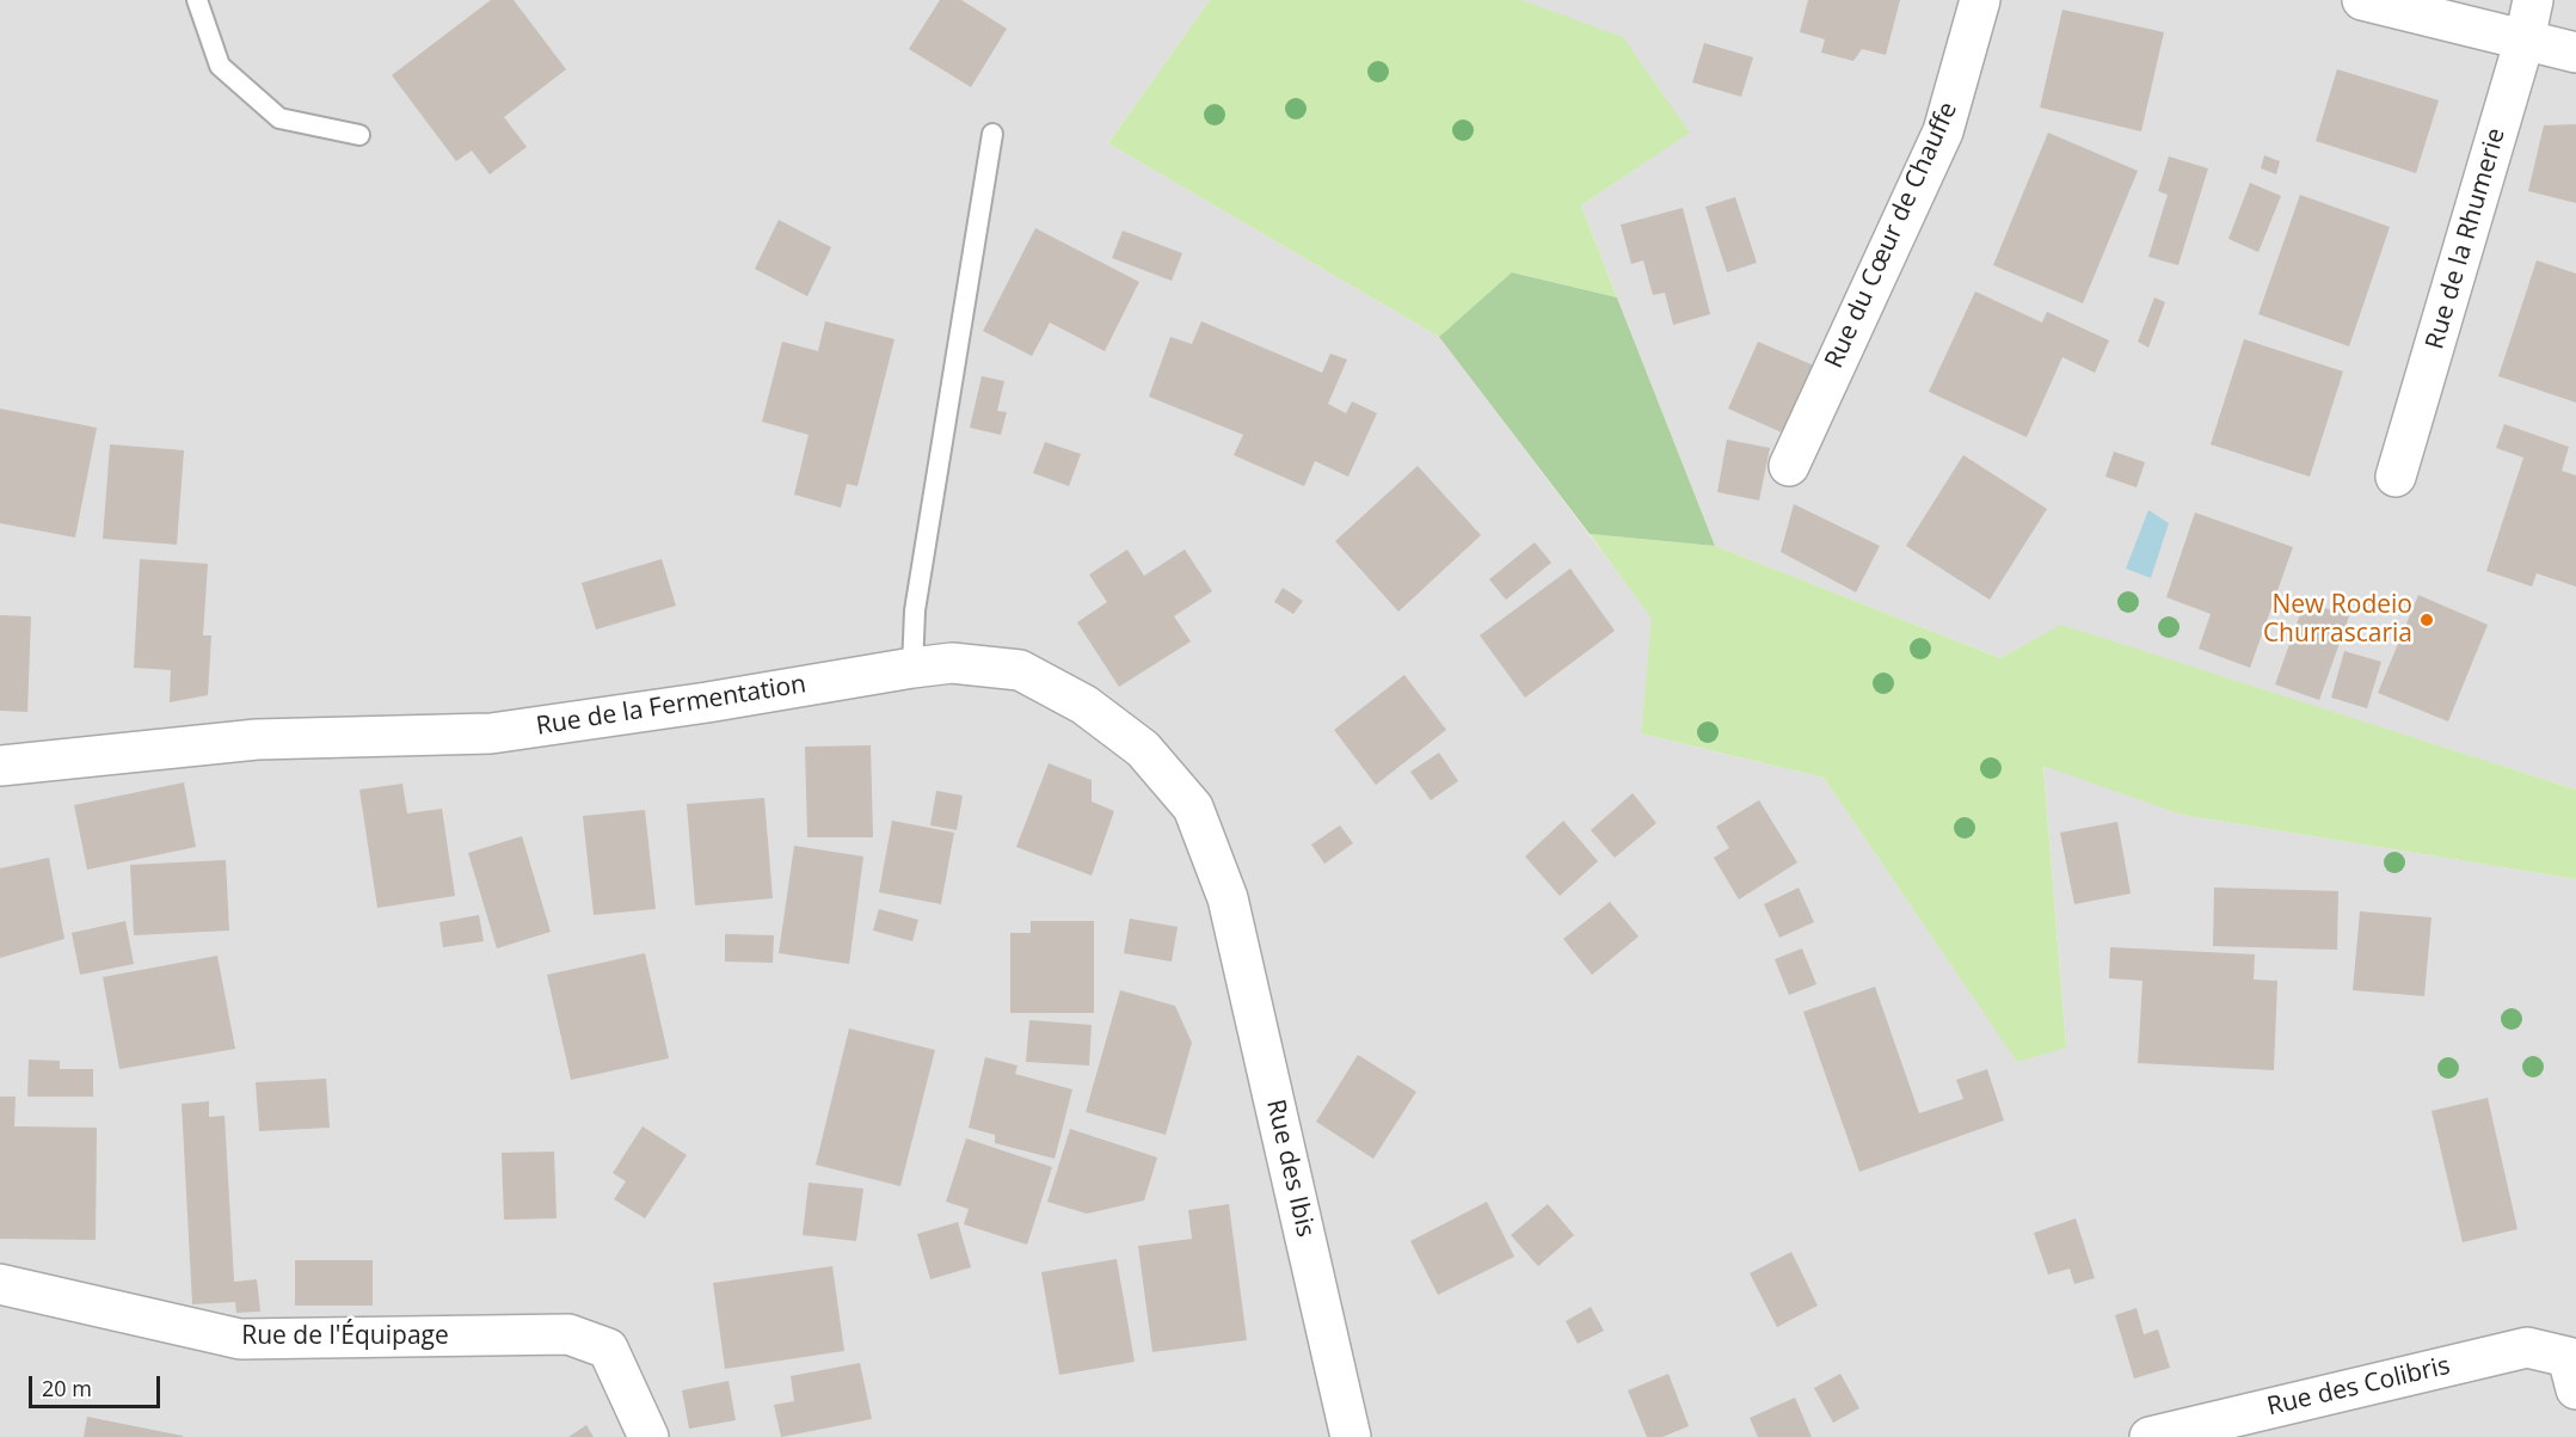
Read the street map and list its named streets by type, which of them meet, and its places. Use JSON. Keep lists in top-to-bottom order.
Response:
{
  "streets": {
    "street": [
      "Rue du Cœur de Chauffe",
      "Rue de la Rhumerie",
      "Rue de la Fermentation",
      "Rue des Ibis",
      "Rue de l'Équipage",
      "Rue des Colibris"
    ]
  },
  "crossings": [
    ["Rue de la Fermentation", "Rue des Ibis"]
  ],
  "places": ["New Rodeio Churrascaria"],
  "scale_bar": "20 m"
}
